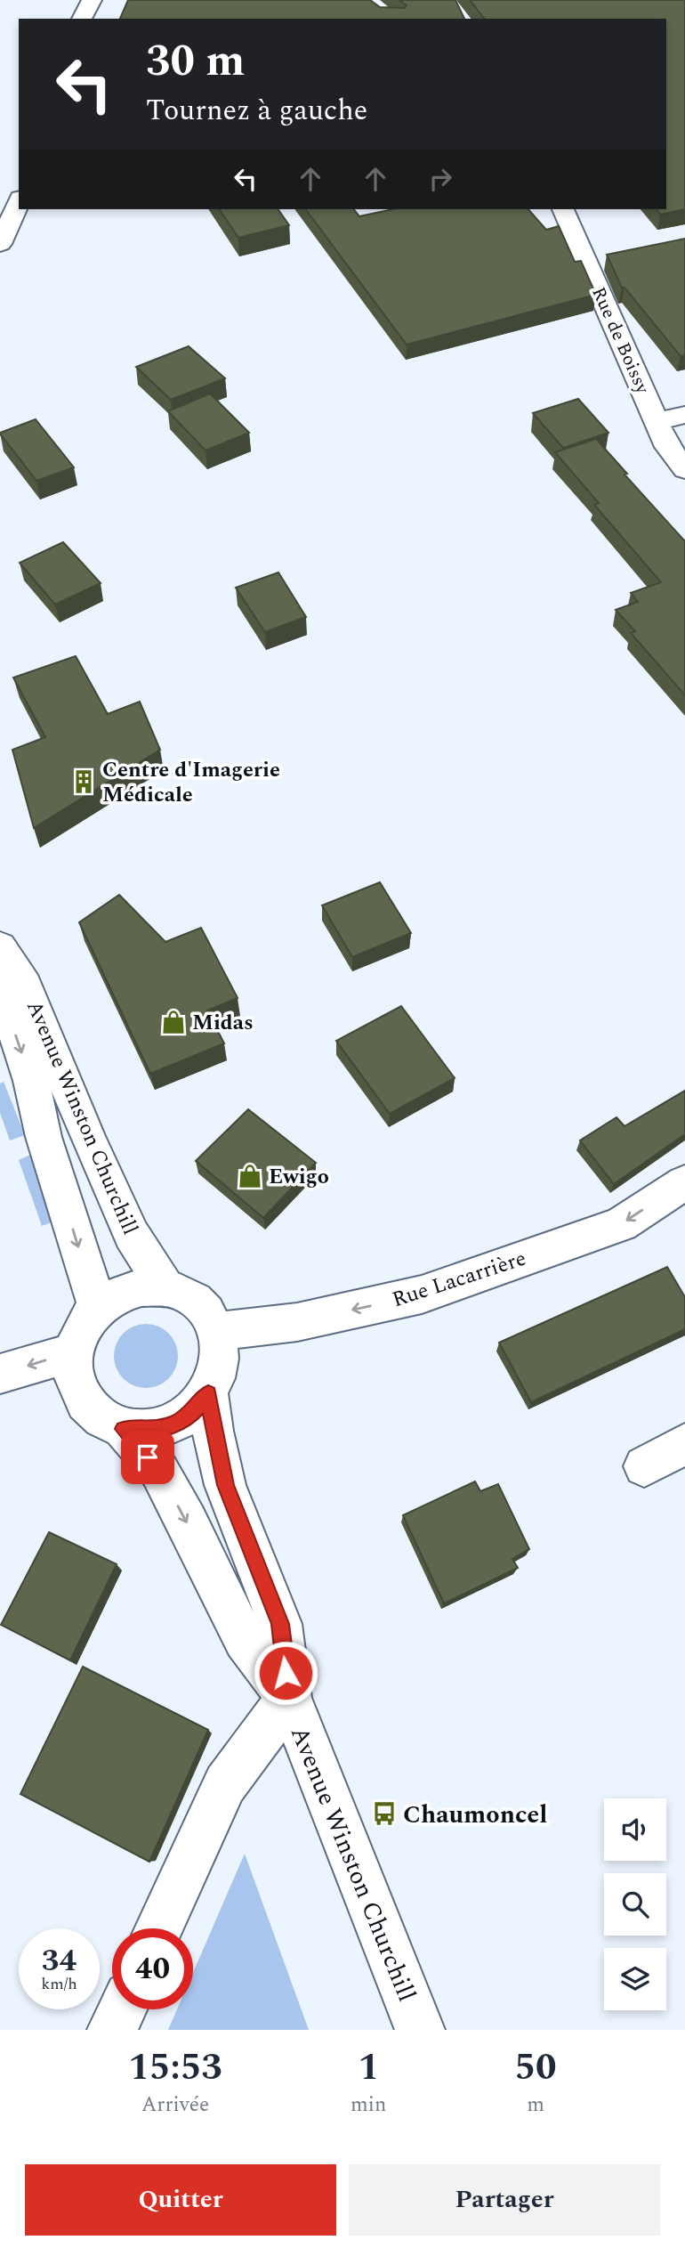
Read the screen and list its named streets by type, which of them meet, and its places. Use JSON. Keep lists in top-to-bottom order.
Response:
{
  "streets": {
    "street": ["Rue de Boissy", "Avenue Winston Churchill", "Rue Lacarrière"]
  },
  "crossings": [
    ["Avenue Winston Churchill", "Rue Lacarrière"]
  ],
  "one_way": ["Rue Lacarrière"],
  "places": {
    "building": ["Centre d'Imagerie Médicale"],
    "shop": ["Midas", "Ewigo"],
    "bus stop": ["Chaumoncel"]
  },
  "page": {
    "turn": ["30 m", "Tournez à gauche"],
    "speed": "34 km/h",
    "limit": "40",
    "eta": [
      "15:53",
      "Arrivée",
      "1",
      "min",
      "50",
      "m"
    ],
    "buttons": ["Quitter", "Partager"]
  }
}
